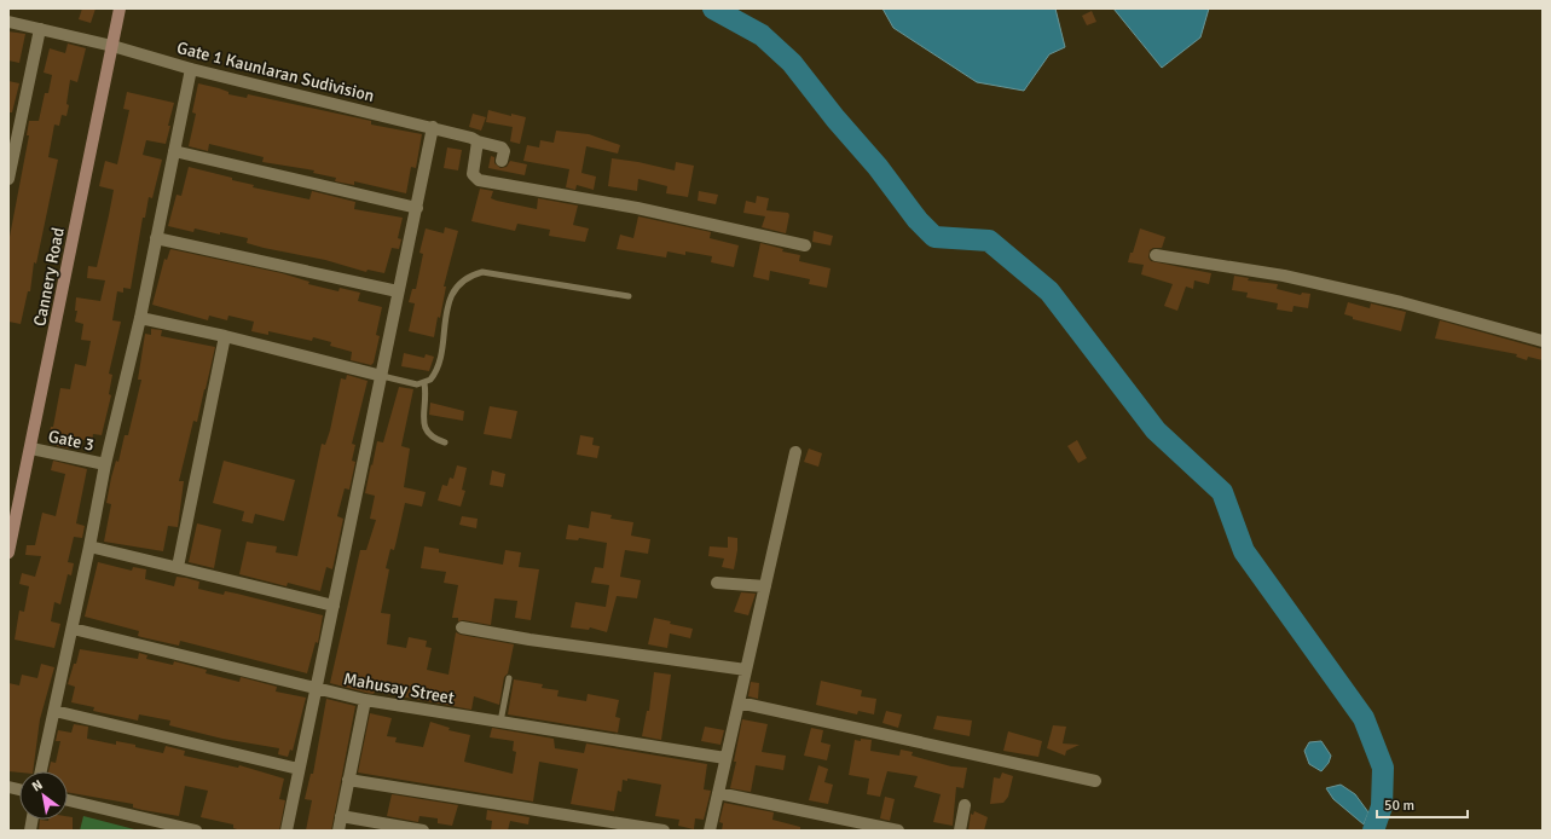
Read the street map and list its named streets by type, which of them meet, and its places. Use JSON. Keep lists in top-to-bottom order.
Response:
{
  "streets": {
    "main road": ["Cannery Road"],
    "street": ["Gate 1 Kaunlaran Sudivision", "Gate 3", "Mahusay Street"]
  },
  "crossings": [
    ["Gate 1 Kaunlaran Sudivision", "Cannery Road"],
    ["Cannery Road", "Gate 3"]
  ],
  "scale_bar": "50 m",
  "north": "top left"
}
